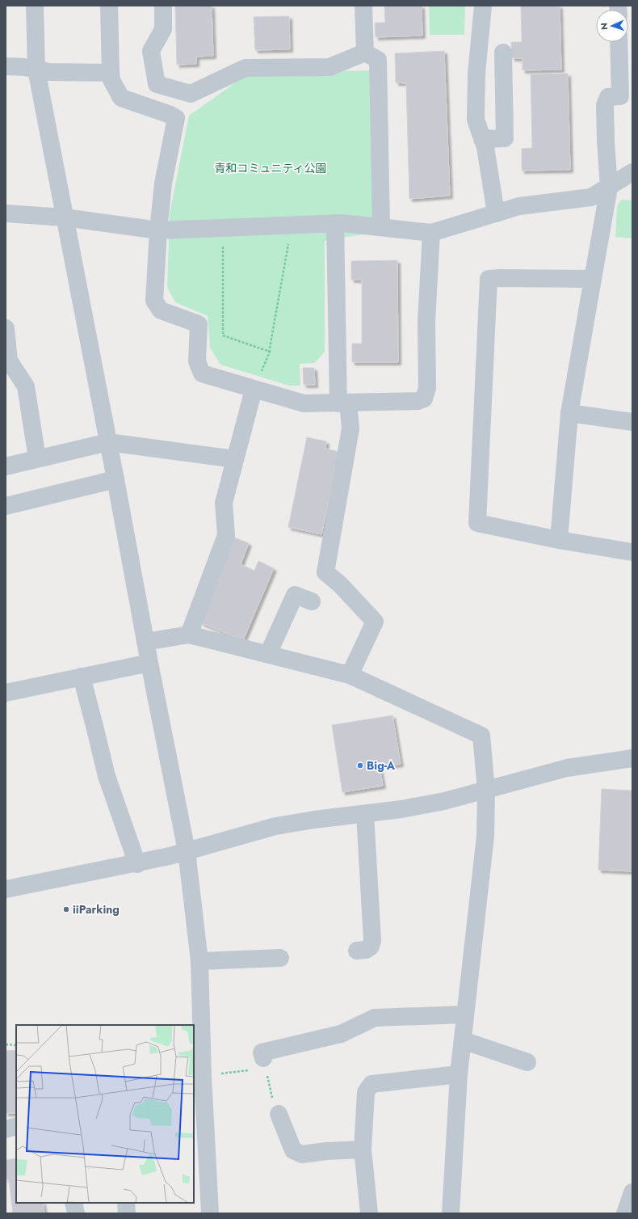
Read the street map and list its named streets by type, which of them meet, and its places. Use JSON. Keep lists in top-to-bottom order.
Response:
{
  "parks": ["青和コミュニティ公園"],
  "places": ["Big-A", "iiParking"],
  "north": "left"
}
